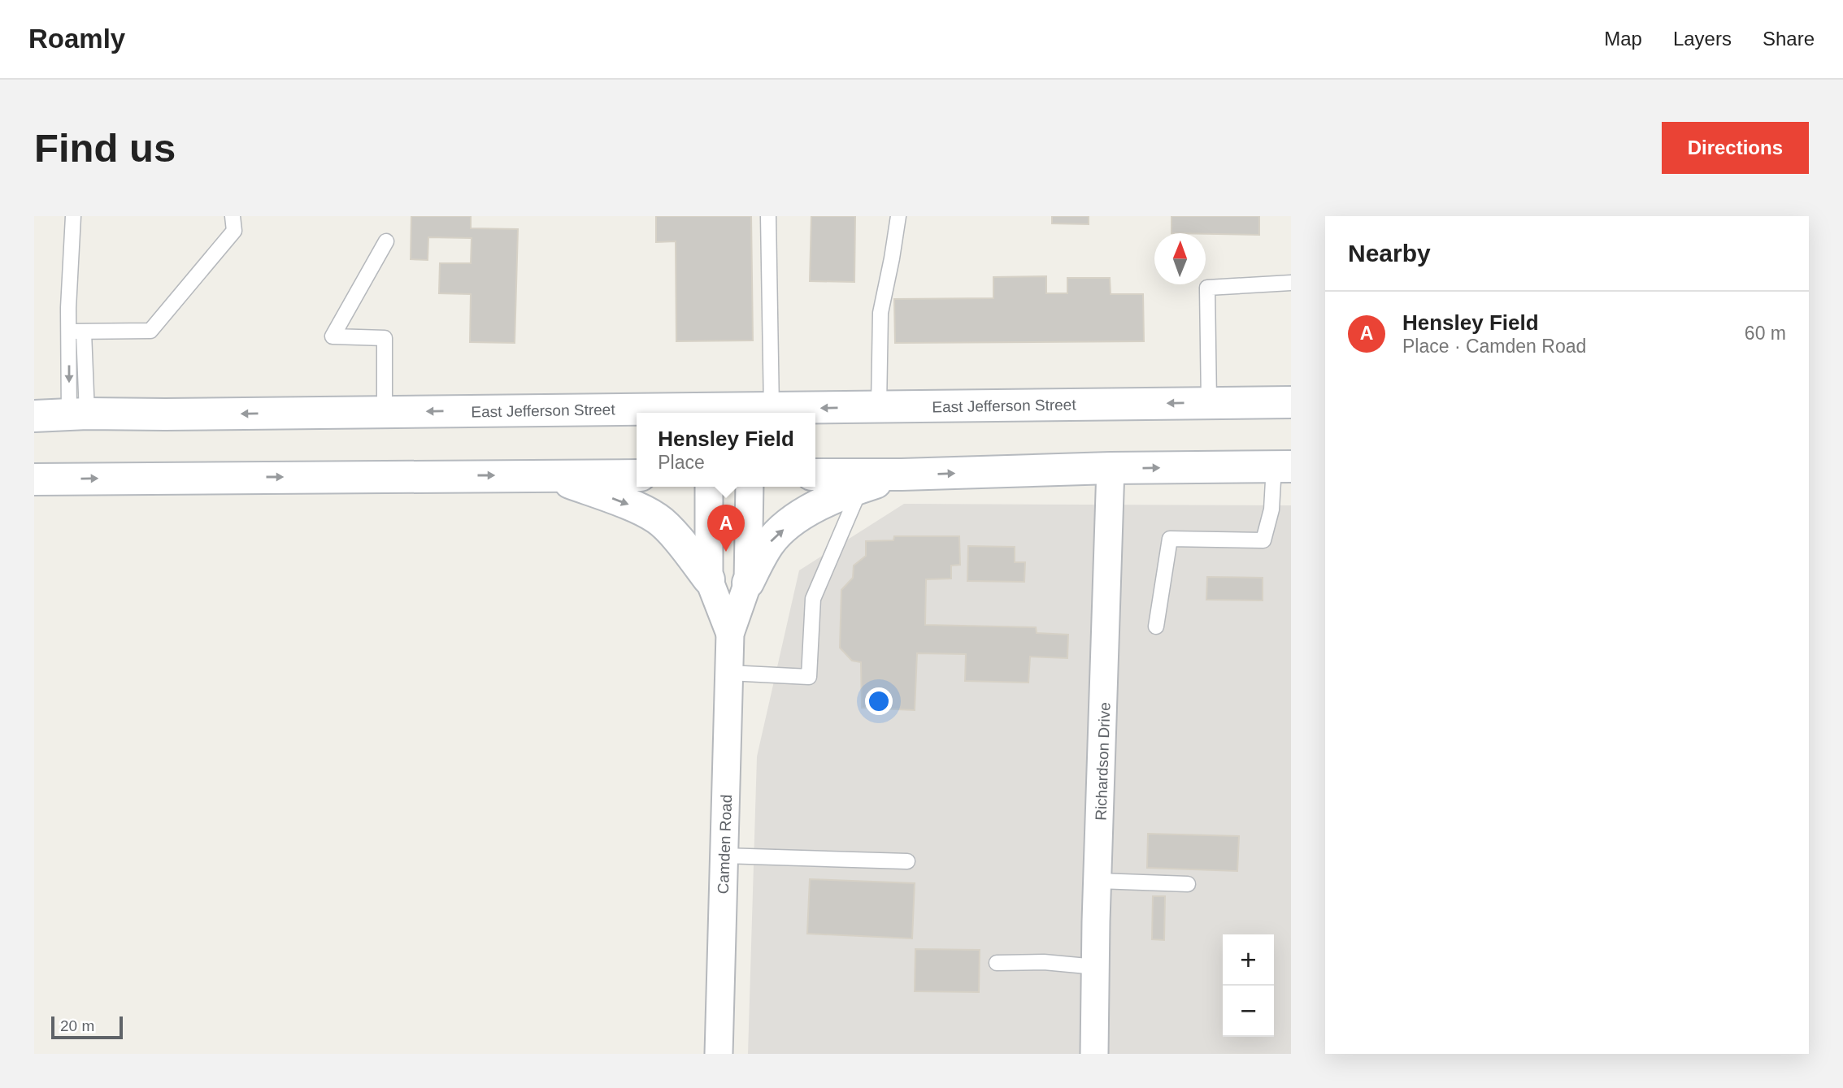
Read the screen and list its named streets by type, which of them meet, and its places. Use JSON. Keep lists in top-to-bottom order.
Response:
{
  "streets": {
    "main road": ["East Jefferson Street"],
    "street": ["Richardson Drive", "Camden Road"]
  },
  "scale_bar": "20 m",
  "north": "top",
  "page": {
    "header": "Roamly",
    "nav": ["Map", "Layers", "Share"],
    "buttons": "Directions",
    "title": "Find us",
    "heading": "Nearby",
    "list": [
      {
        "mark": "A",
        "name": "Hensley Field",
        "note": "Place · Camden Road",
        "value": "60 m"
      }
    ],
    "popup": ["Hensley Field", "Place"],
    "pins": "A",
    "map_buttons": ["+", "−"],
    "scale": "20 m"
  }
}
